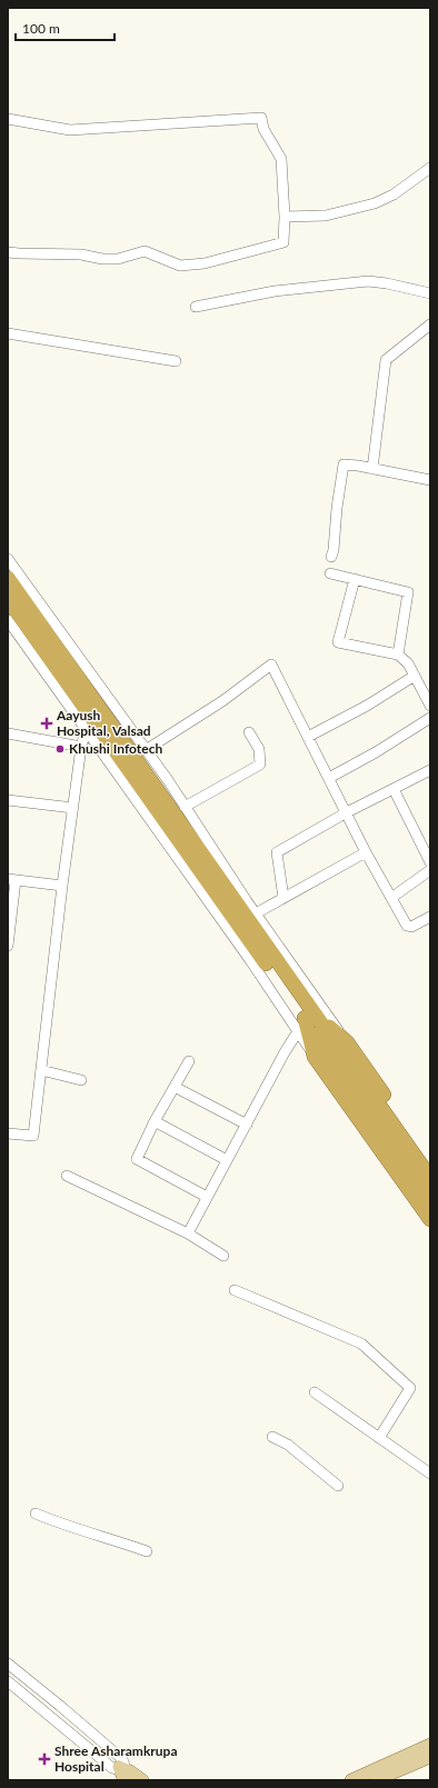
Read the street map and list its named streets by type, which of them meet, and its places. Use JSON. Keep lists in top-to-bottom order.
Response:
{
  "places": {
    "health": ["Aayush Hospital, Valsad", "Shree Asharamkrupa Hospital"],
    "other": ["Khushi Infotech"]
  },
  "scale_bar": "100 m"
}
